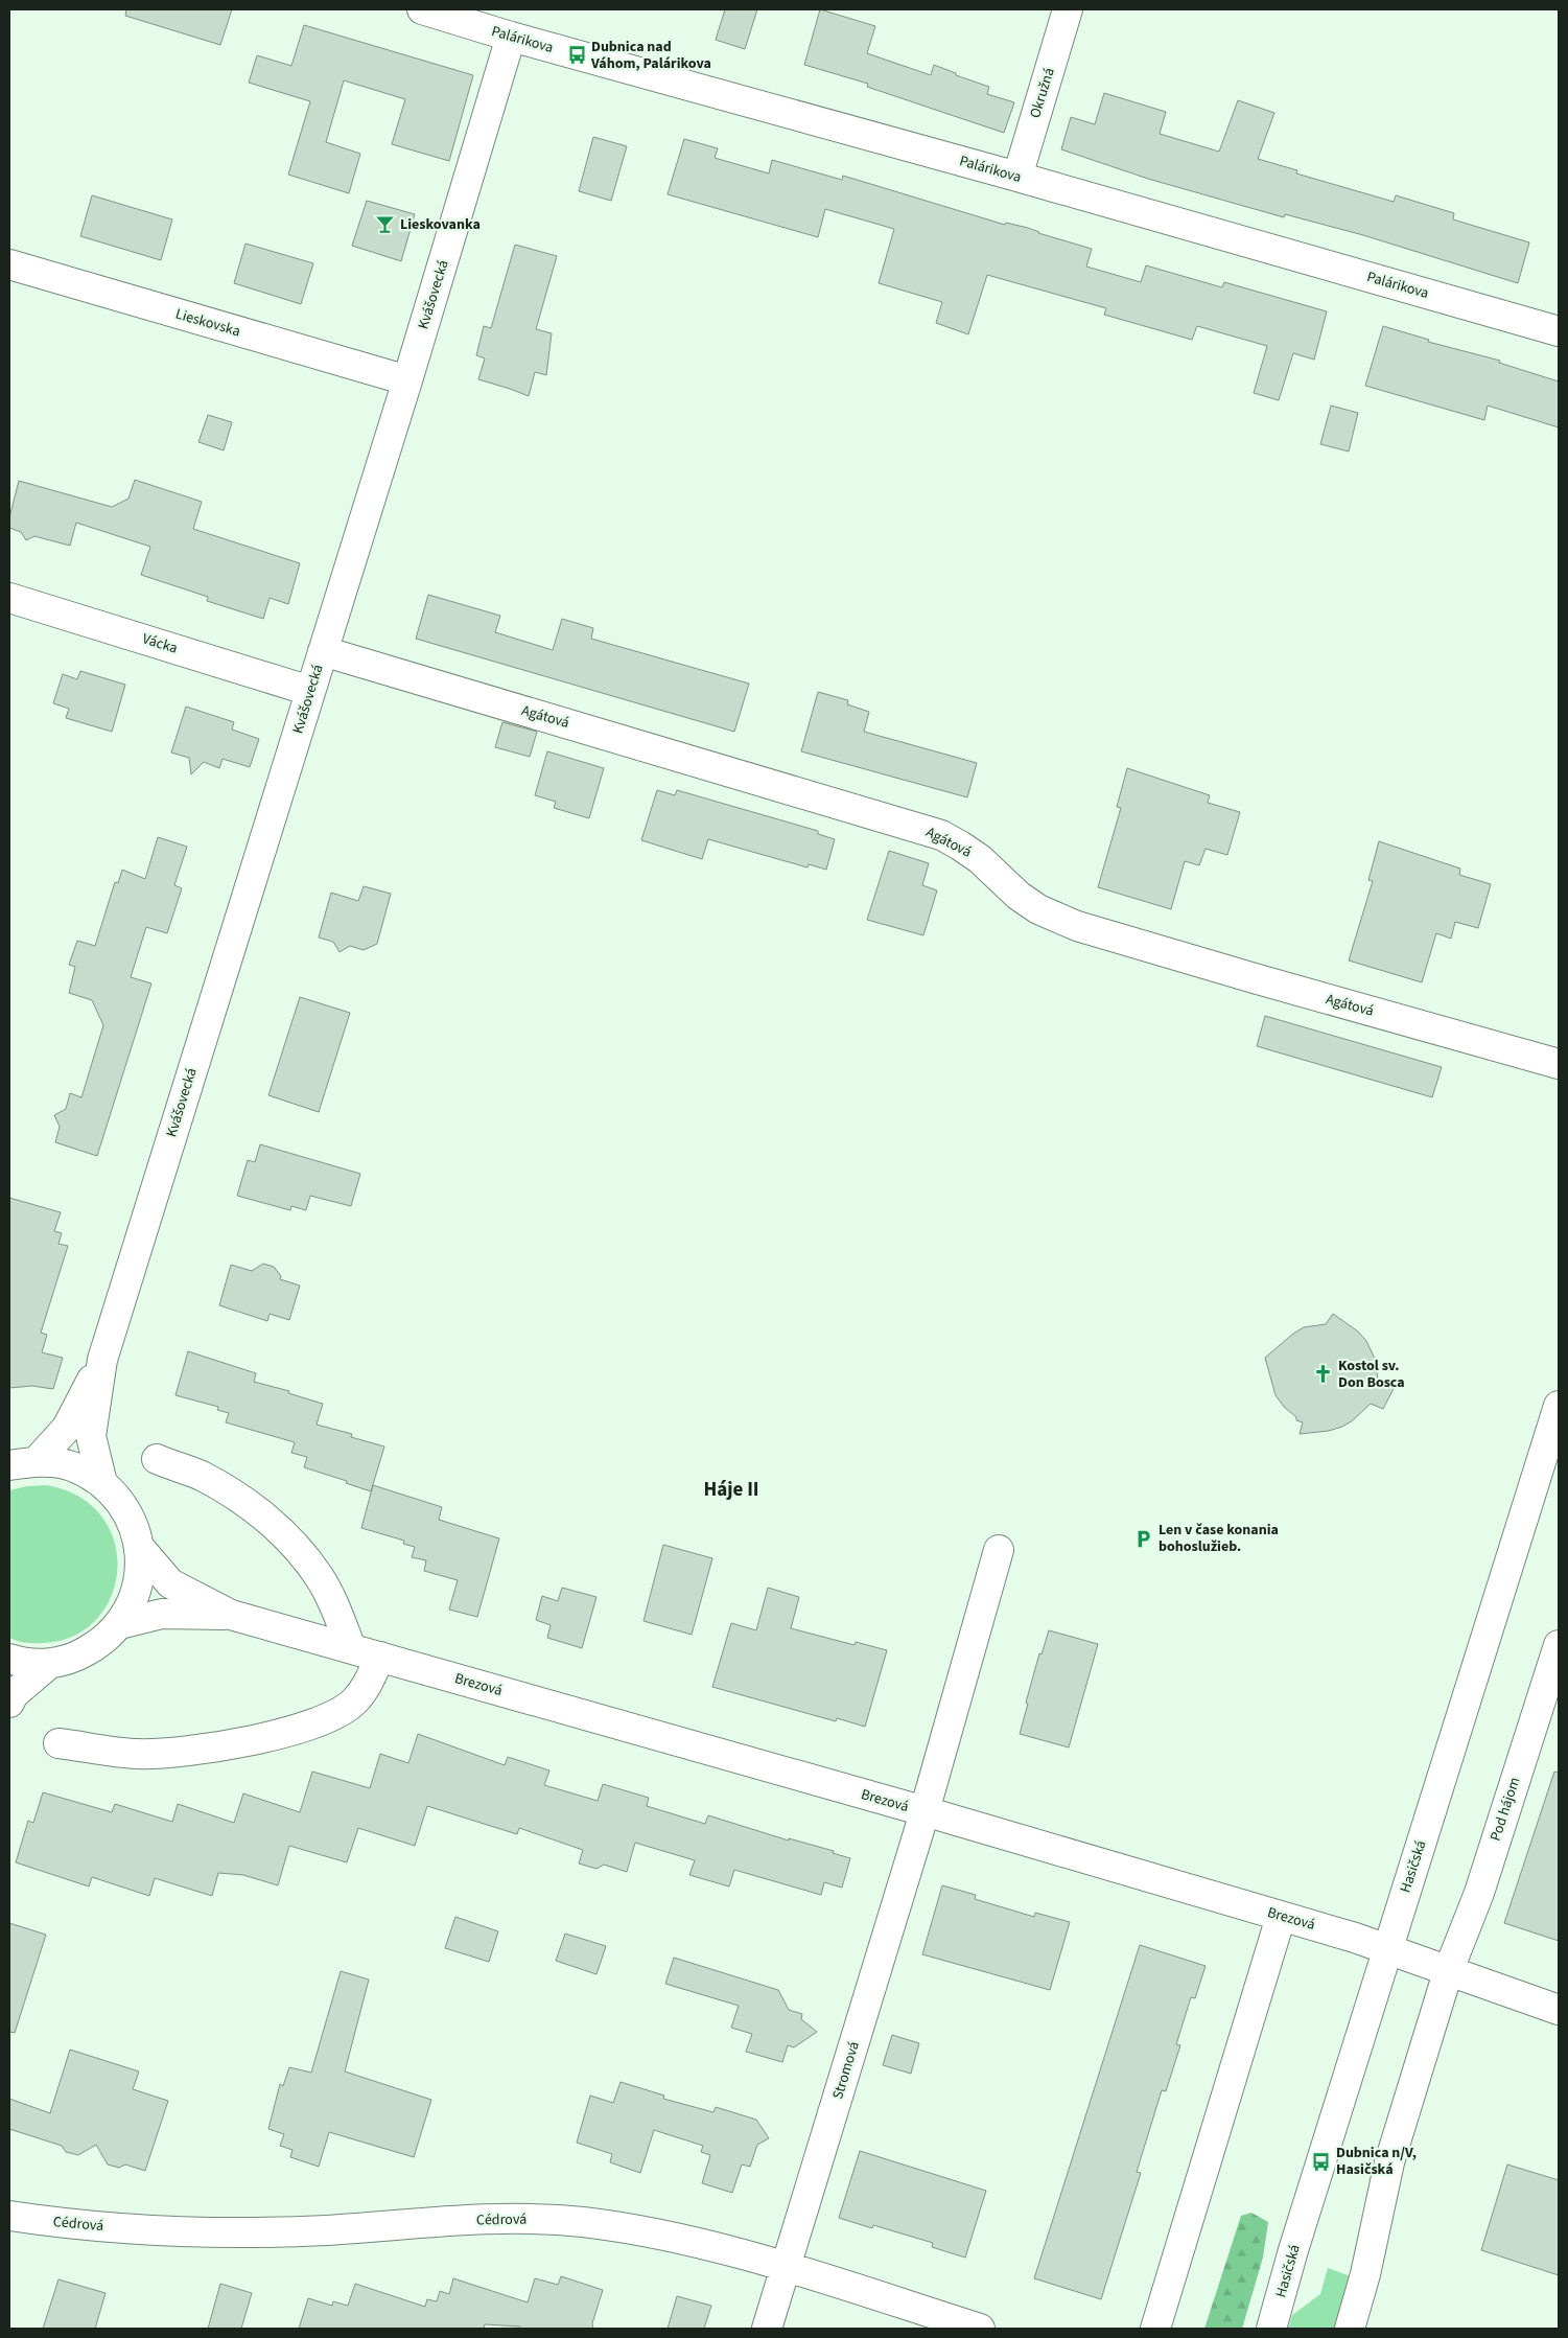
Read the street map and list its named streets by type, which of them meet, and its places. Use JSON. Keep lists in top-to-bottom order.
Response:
{
  "streets": {
    "street": [
      "Palárikova",
      "Okružná",
      "Kvášovecká",
      "Lieskovska",
      "Vácka",
      "Agátová",
      "Brezová",
      "Pod hájom",
      "Hasičská",
      "Stromová",
      "Cédrová"
    ]
  },
  "crossings": [
    ["Palárikova", "Okružná"],
    ["Palárikova", "Kvášovecká"],
    ["Kvášovecká", "Lieskovska"],
    ["Kvášovecká", "Vácka"],
    ["Kvášovecká", "Agátová"],
    ["Brezová", "Hasičská"],
    ["Brezová", "Stromová"],
    ["Stromová", "Cédrová"]
  ],
  "districts": ["Háje II"],
  "places": {
    "bus stop": ["Dubnica nad Váhom, Palárikova", "Dubnica n/V, Hasičská"],
    "bar": ["Lieskovanka"],
    "church": ["Kostol sv. Don Bosca"],
    "parking": ["Len v čase konania bohoslužieb."]
  }
}
